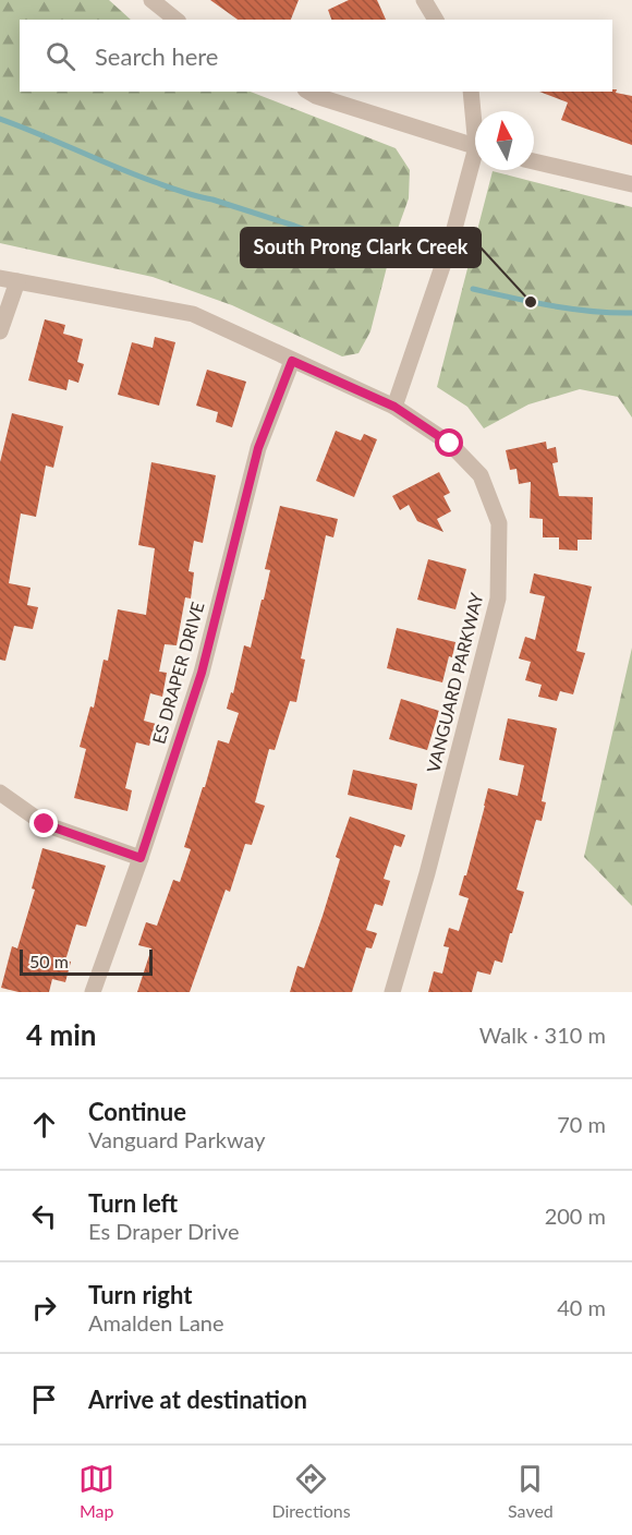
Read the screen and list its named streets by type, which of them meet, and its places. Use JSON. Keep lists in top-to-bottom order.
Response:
{
  "streets": {
    "street": ["ES DRAPER DRIVE", "VANGUARD PARKWAY"]
  },
  "crossings": [
    ["ES DRAPER DRIVE", "VANGUARD PARKWAY"]
  ],
  "places": ["South Prong Clark Creek"],
  "scale_bar": "50 m",
  "north": "top",
  "page": {
    "search": "Search here",
    "scale": "50 m",
    "heading": ["4 min", "Walk · 310 m"],
    "list": [
      ["Continue", "Vanguard Parkway", "70 m"],
      ["Turn left", "Es Draper Drive", "200 m"],
      ["Turn right", "Amalden Lane", "40 m"],
      "Arrive at destination"
    ],
    "nav": ["Map", "Directions", "Saved"]
  }
}
